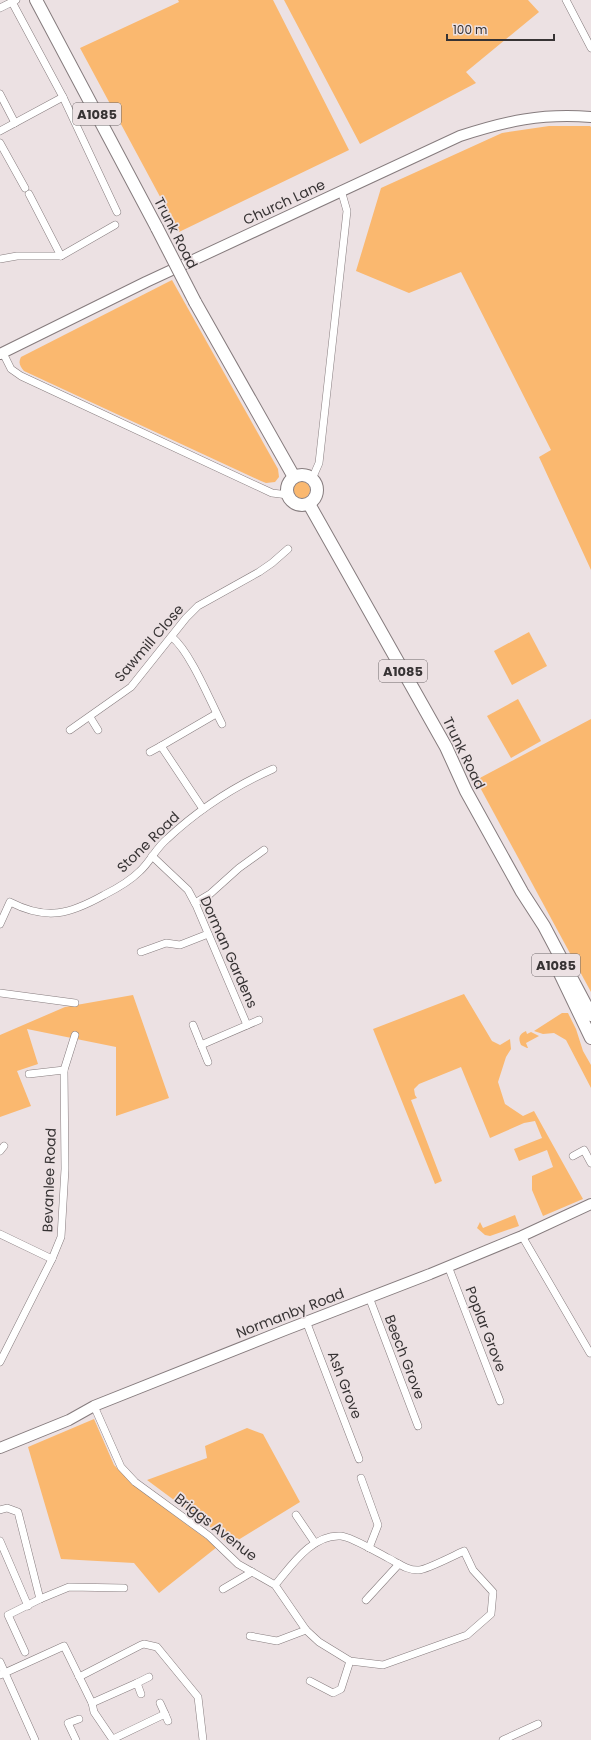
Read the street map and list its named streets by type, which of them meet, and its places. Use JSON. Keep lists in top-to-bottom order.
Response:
{
  "streets": {
    "main road": ["A1085", "Trunk Road"],
    "street": [
      "Church Lane",
      "Sawmill Close",
      "Stone Road",
      "Dorman Gardens",
      "Bevanlee Road",
      "Normanby Road",
      "Poplar Grove",
      "Beech Grove",
      "Ash Grove",
      "Briggs Avenue"
    ]
  },
  "crossings": [
    ["A1085", "Trunk Road"],
    ["Stone Road", "Dorman Gardens"],
    ["Normanby Road", "Poplar Grove"],
    ["Normanby Road", "Beech Grove"],
    ["Normanby Road", "Ash Grove"],
    ["Normanby Road", "Briggs Avenue"]
  ],
  "scale_bar": "100 m"
}
